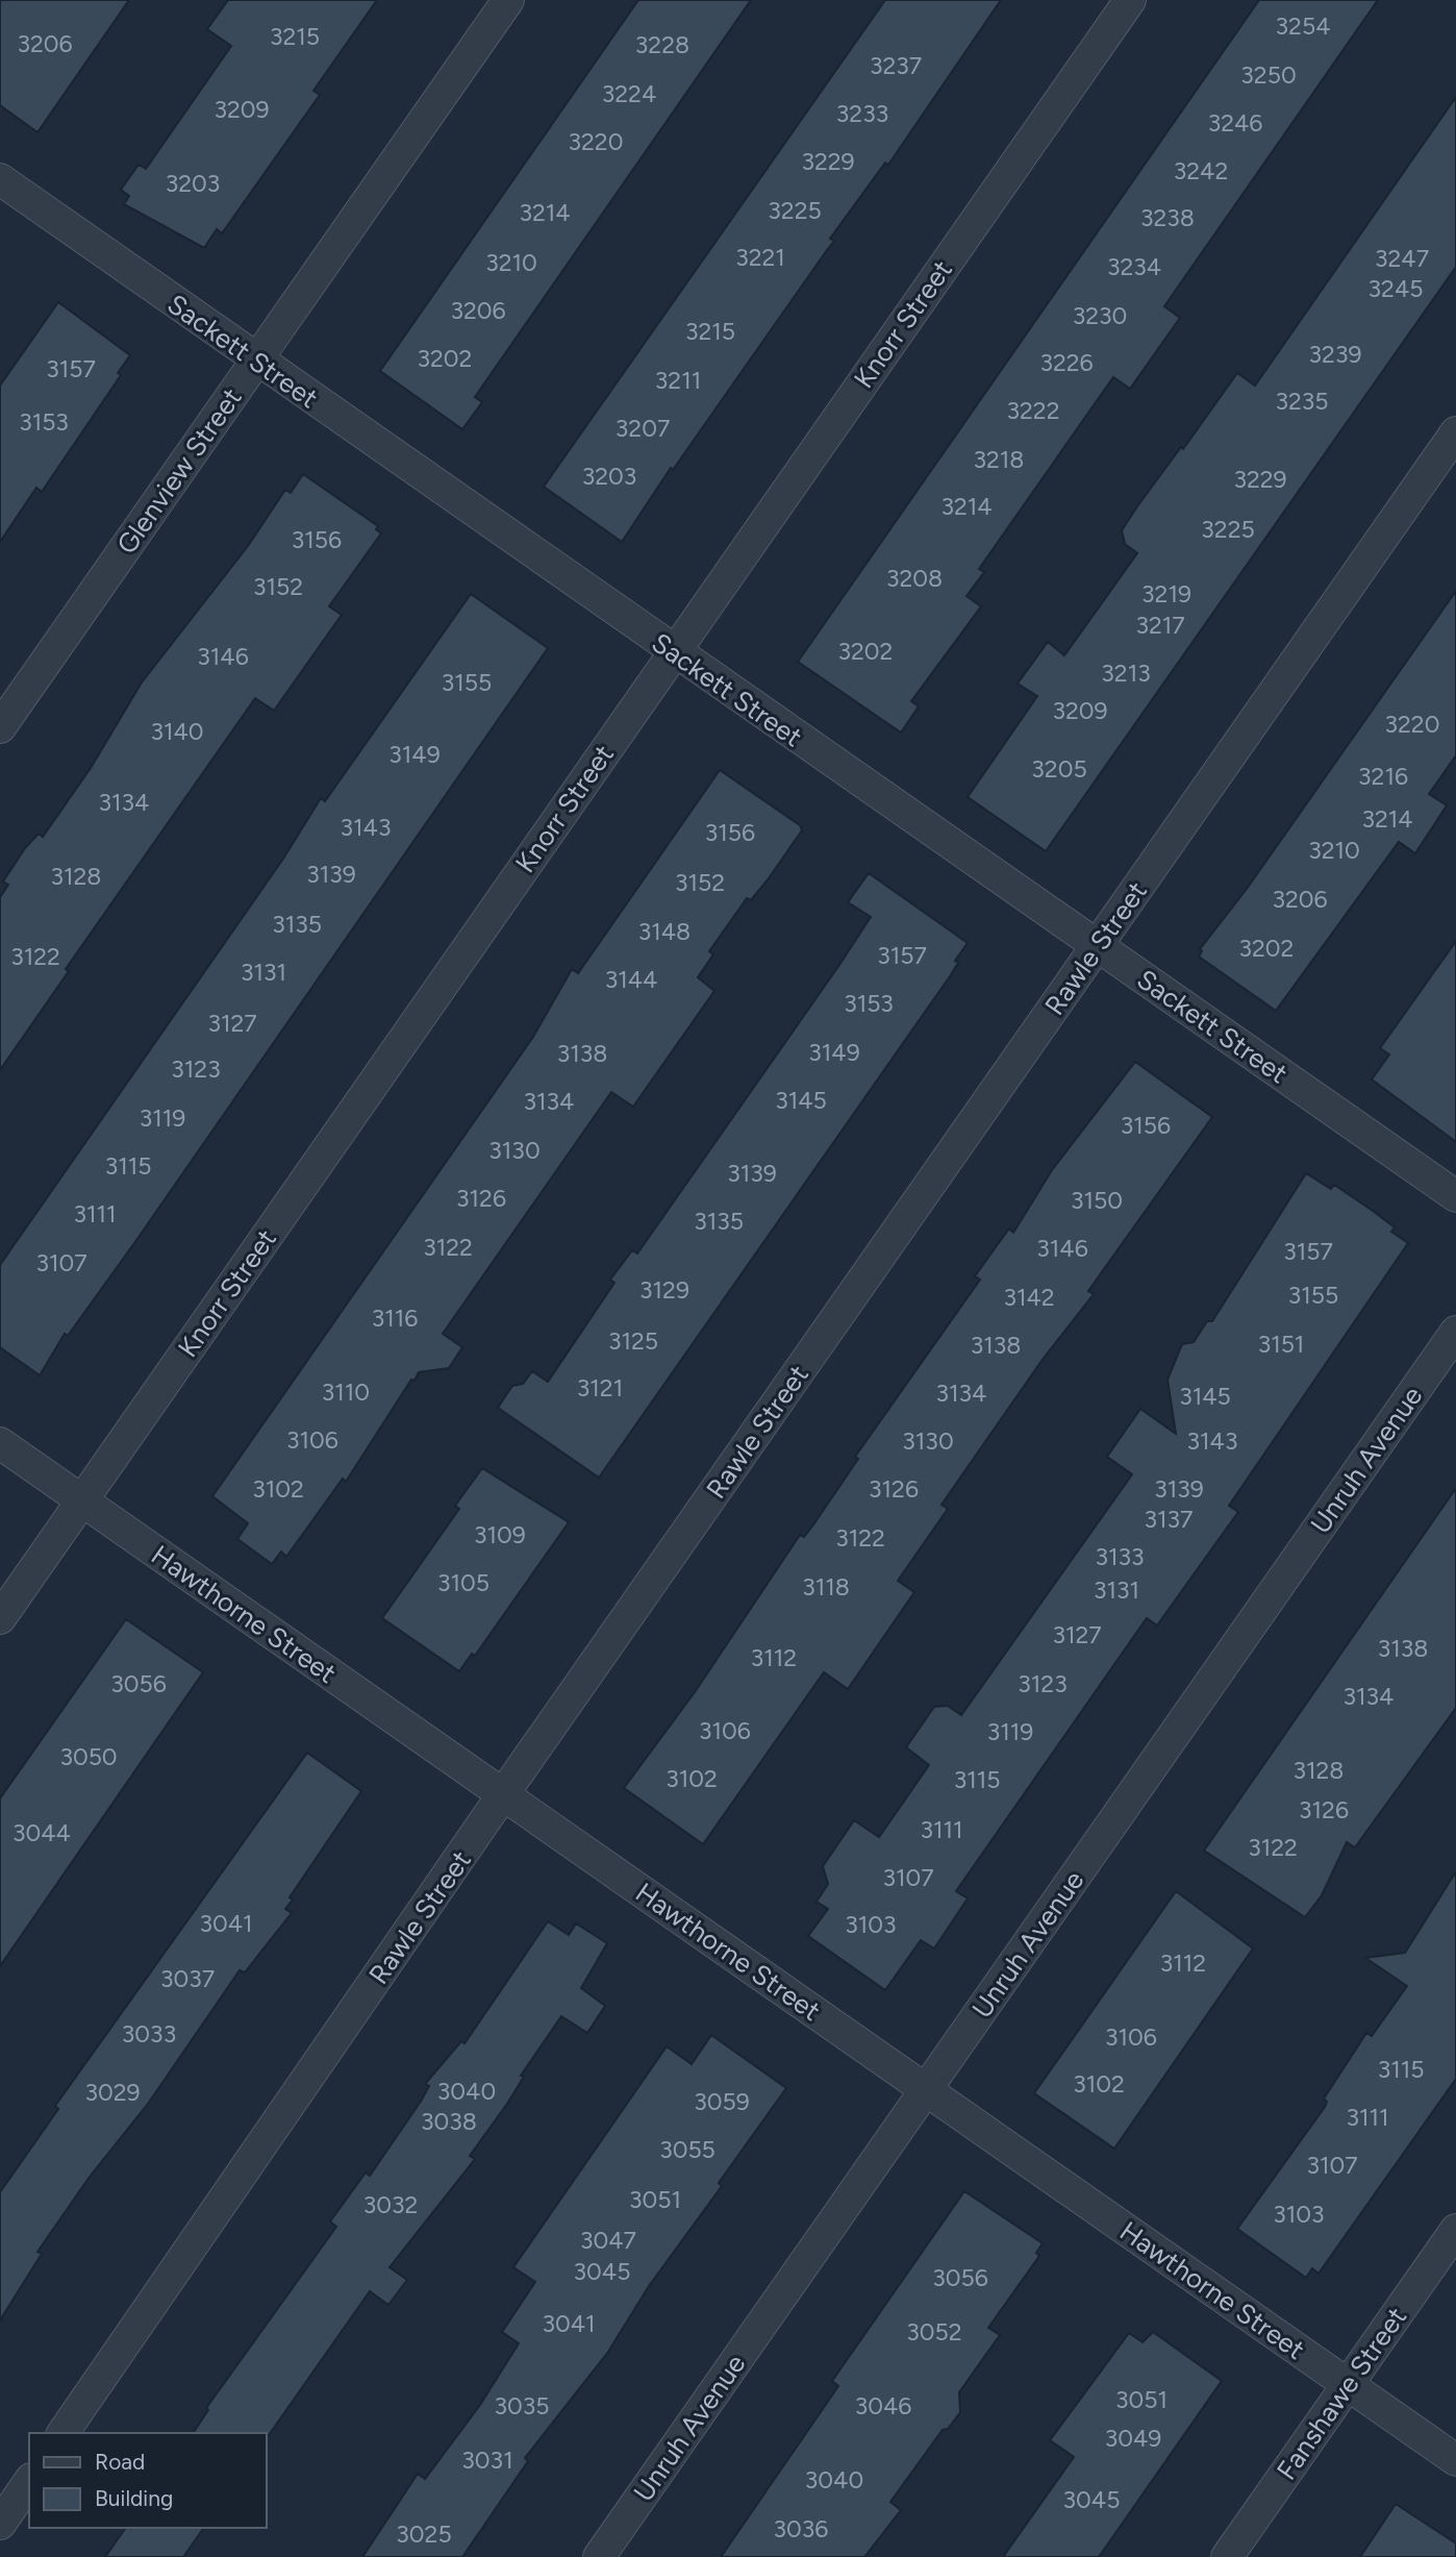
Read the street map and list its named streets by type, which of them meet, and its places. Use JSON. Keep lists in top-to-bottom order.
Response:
{
  "streets": {
    "street": [
      "Knorr Street",
      "Sackett Street",
      "Glenview Street",
      "Rawle Street",
      "Unruh Avenue",
      "Hawthorne Street",
      "Fanshawe Street"
    ]
  },
  "crossings": [
    ["Knorr Street", "Sackett Street"],
    ["Knorr Street", "Hawthorne Street"],
    ["Sackett Street", "Glenview Street"],
    ["Sackett Street", "Rawle Street"],
    ["Rawle Street", "Hawthorne Street"],
    ["Unruh Avenue", "Hawthorne Street"],
    ["Hawthorne Street", "Fanshawe Street"]
  ],
  "house_numbers": [
    "3254",
    "3215",
    "3206",
    "3228",
    "3237",
    "3250",
    "3224",
    "3209",
    "3233",
    "3246",
    "3220",
    "3229",
    "3242",
    "3203",
    "3225",
    "3214",
    "3238",
    "3221",
    "3247",
    "3210",
    "3234",
    "3245",
    "3206",
    "3230",
    "3215",
    "3239",
    "3202",
    "3226",
    "3157",
    "3211",
    "3235",
    "3222",
    "3153",
    "3207",
    "3218",
    "3203",
    "3229",
    "3214",
    "3225",
    "3156",
    "3208",
    "3152",
    "3219",
    "3217",
    "3202",
    "3146",
    "3213",
    "3155",
    "3209",
    "3220",
    "3140",
    "3149",
    "3205",
    "3216",
    "3134",
    "3214",
    "3143",
    "3156",
    "3210",
    "3139",
    "3128",
    "3152",
    "3206",
    "3135",
    "3148",
    "3202",
    "3157",
    "3122",
    "3131",
    "3144",
    "3153",
    "3127",
    "3149",
    "3138",
    "3123",
    "3145",
    "3134",
    "3119",
    "3156",
    "3130",
    "3115",
    "3139",
    "3126",
    "3150",
    "3111",
    "3135",
    "3122",
    "3146",
    "3157",
    "3107",
    "3129",
    "3155",
    "3142",
    "3116",
    "3125",
    "3151",
    "3138",
    "3121",
    "3110",
    "3134",
    "3145",
    "3106",
    "3130",
    "3143",
    "3102",
    "3126",
    "3139",
    "3137",
    "3109",
    "3122",
    "3133",
    "3105",
    "3118",
    "3131",
    "3127",
    "3138",
    "3112",
    "3056",
    "3123",
    "3134",
    "3106",
    "3119",
    "3050",
    "3128",
    "3102",
    "3115",
    "3126",
    "3111",
    "3044",
    "3122",
    "3107",
    "3041",
    "3103",
    "3112",
    "3037",
    "3033",
    "3106",
    "3115",
    "3102",
    "3040",
    "3029",
    "3059",
    "3111",
    "3038",
    "3055",
    "3107",
    "3051",
    "3032",
    "3103",
    "3047",
    "3045",
    "3056",
    "3041",
    "3052",
    "3051",
    "3035",
    "3046",
    "3049",
    "3031",
    "3040",
    "3045",
    "3036",
    "3025"
  ],
  "legend": ["Road", "Building"]
}
